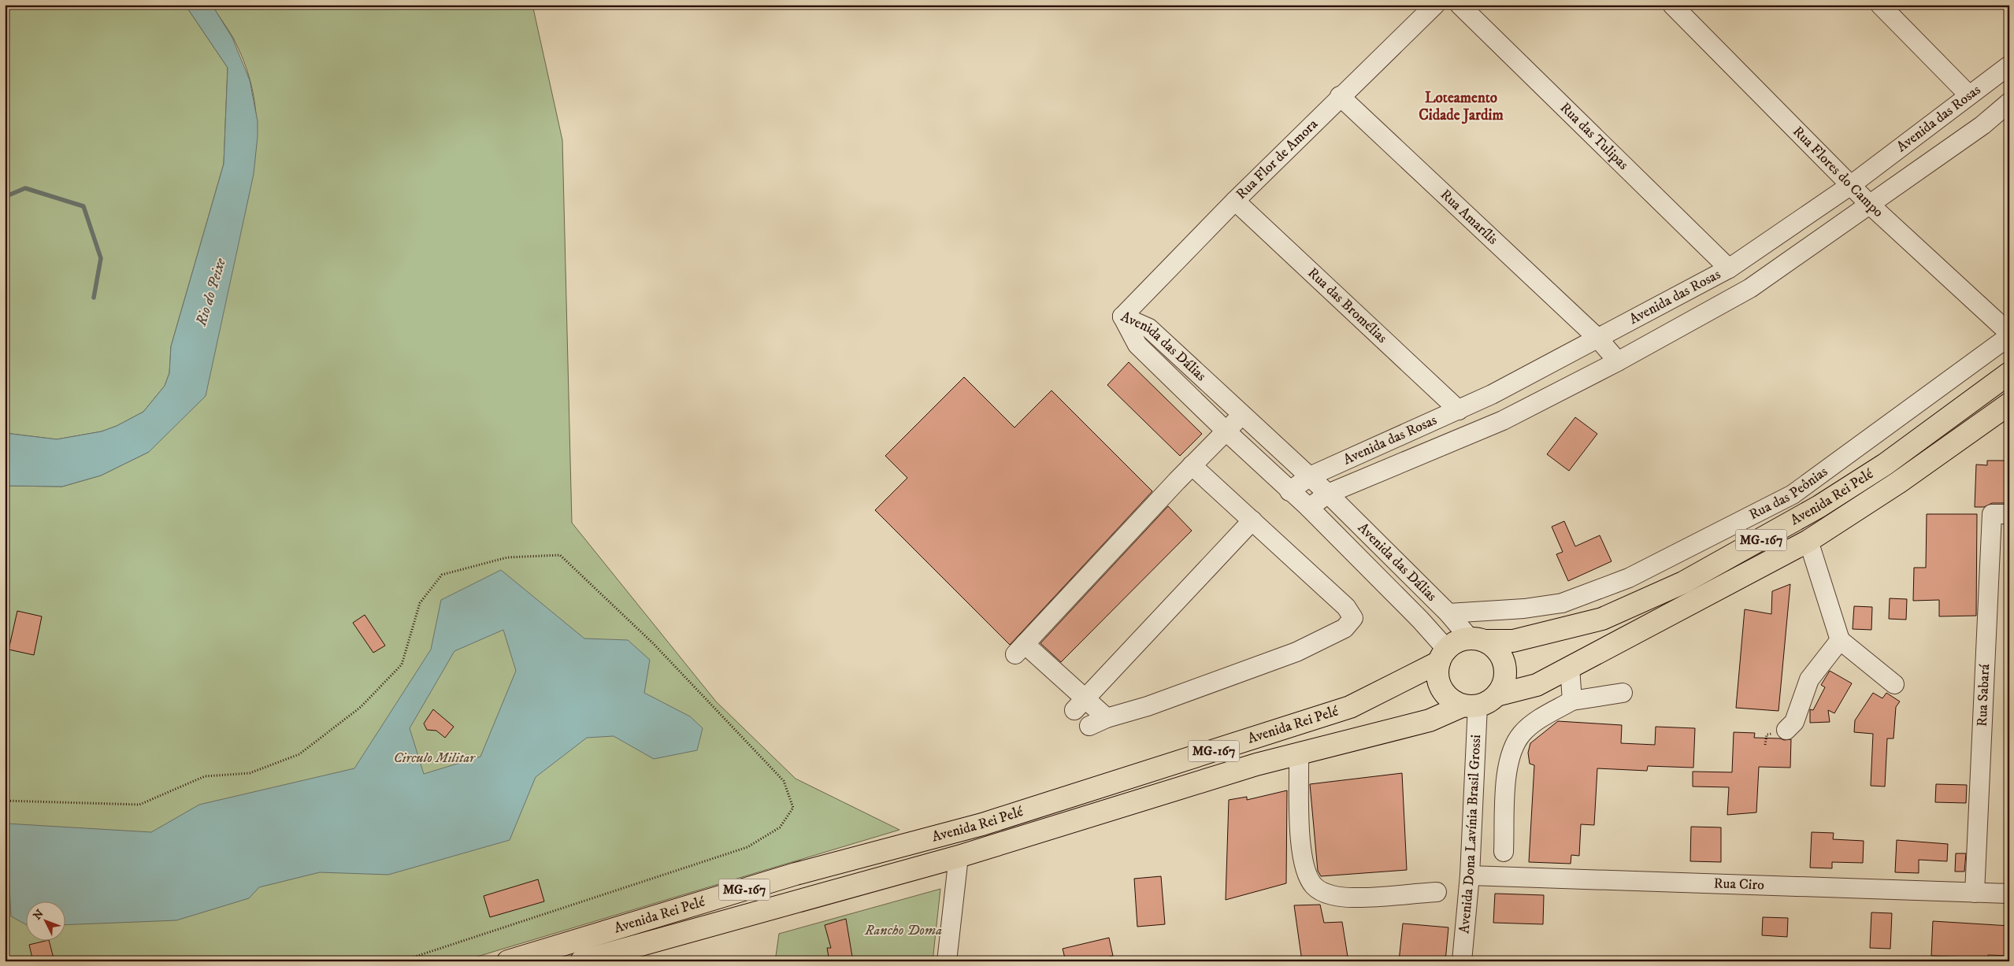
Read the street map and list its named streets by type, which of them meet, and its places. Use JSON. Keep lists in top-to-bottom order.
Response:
{
  "streets": {
    "main road": ["Avenida Rei Pelé", "MG-167"],
    "street": [
      "Avenida das Rosas",
      "Rua das Tulipas",
      "Rua Flor de Amora",
      "Rua Flores do Campo",
      "Rua Amarílis",
      "Rua das Bromélias",
      "Avenida das Dálias",
      "Rua das Peônias",
      "Rua Sabará",
      "Avenida Dona Lavínia Brasil Grossi",
      "Rua Ciro"
    ]
  },
  "crossings": [
    ["Avenida das Rosas", "Rua das Tulipas"],
    ["Avenida das Rosas", "Rua Flores do Campo"],
    ["Avenida das Rosas", "Rua Amarílis"],
    ["Avenida das Rosas", "Rua das Bromélias"],
    ["Avenida das Rosas", "Avenida das Dálias"],
    ["Rua Flor de Amora", "Rua Amarílis"],
    ["Rua Flor de Amora", "Rua das Bromélias"],
    ["Rua Flor de Amora", "Avenida das Dálias"],
    ["Rua Flores do Campo", "Rua das Peônias"],
    ["Avenida das Dálias", "Rua das Peônias"],
    ["Avenida das Dálias", "Avenida Rei Pelé"],
    ["Avenida das Dálias", "Avenida Dona Lavínia Brasil Grossi"],
    ["Avenida Rei Pelé", "Avenida Dona Lavínia Brasil Grossi"],
    ["Rua Sabará", "Rua Ciro"],
    ["Avenida Dona Lavínia Brasil Grossi", "Rua Ciro"]
  ],
  "districts": ["Loteamento Cidade Jardim"],
  "water": ["Rio do Peixe"],
  "parks": ["Circulo Militar", "Rancho Doma"],
  "north": "top left"
}
